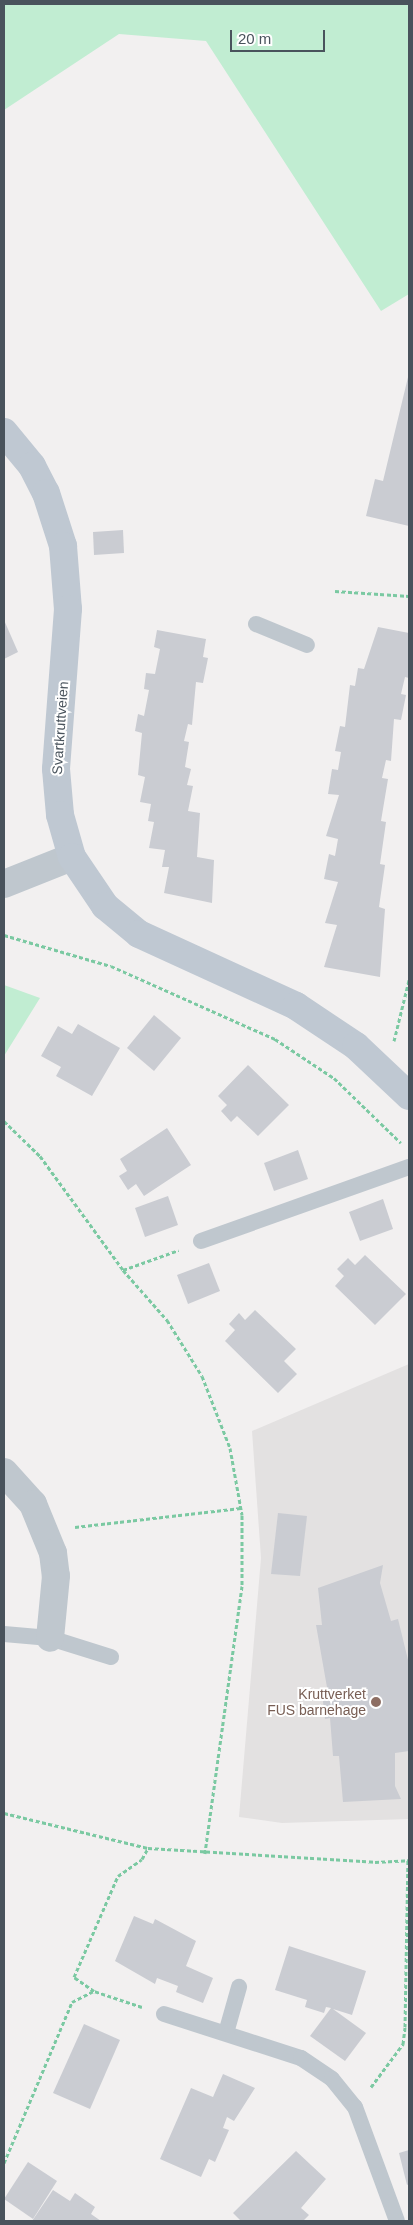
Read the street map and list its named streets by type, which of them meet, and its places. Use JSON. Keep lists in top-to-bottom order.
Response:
{
  "streets": {
    "street": ["Svartkruttveien"]
  },
  "places": ["Kruttverket FUS barnehage"],
  "scale_bar": "20 m"
}
